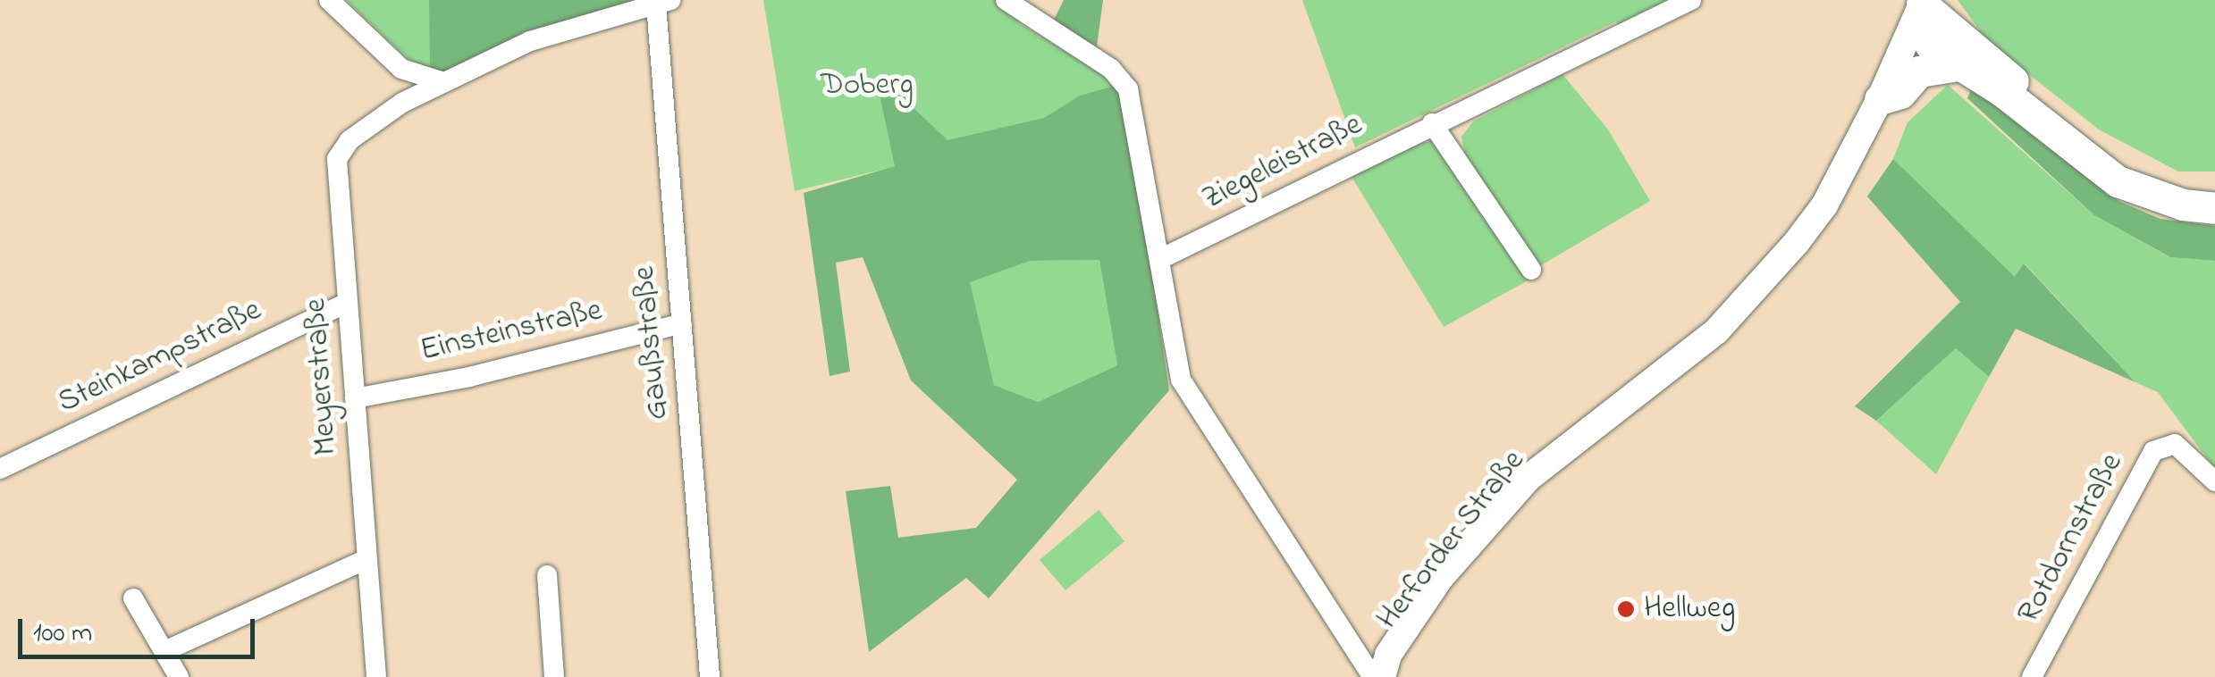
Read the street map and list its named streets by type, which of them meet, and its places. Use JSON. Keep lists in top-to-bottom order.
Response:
{
  "streets": {
    "main road": ["Herforder Straße"],
    "street": [
      "Ziegeleistraße",
      "Einsteinstraße",
      "Gaußstraße",
      "Steinkampstraße",
      "Meyerstraße",
      "Rotdornstraße"
    ]
  },
  "crossings": [
    ["Einsteinstraße", "Gaußstraße"],
    ["Einsteinstraße", "Meyerstraße"],
    ["Gaußstraße", "Meyerstraße"],
    ["Steinkampstraße", "Meyerstraße"]
  ],
  "parks": ["Doberg"],
  "places": ["Hellweg"],
  "scale_bar": "100 m"
}
